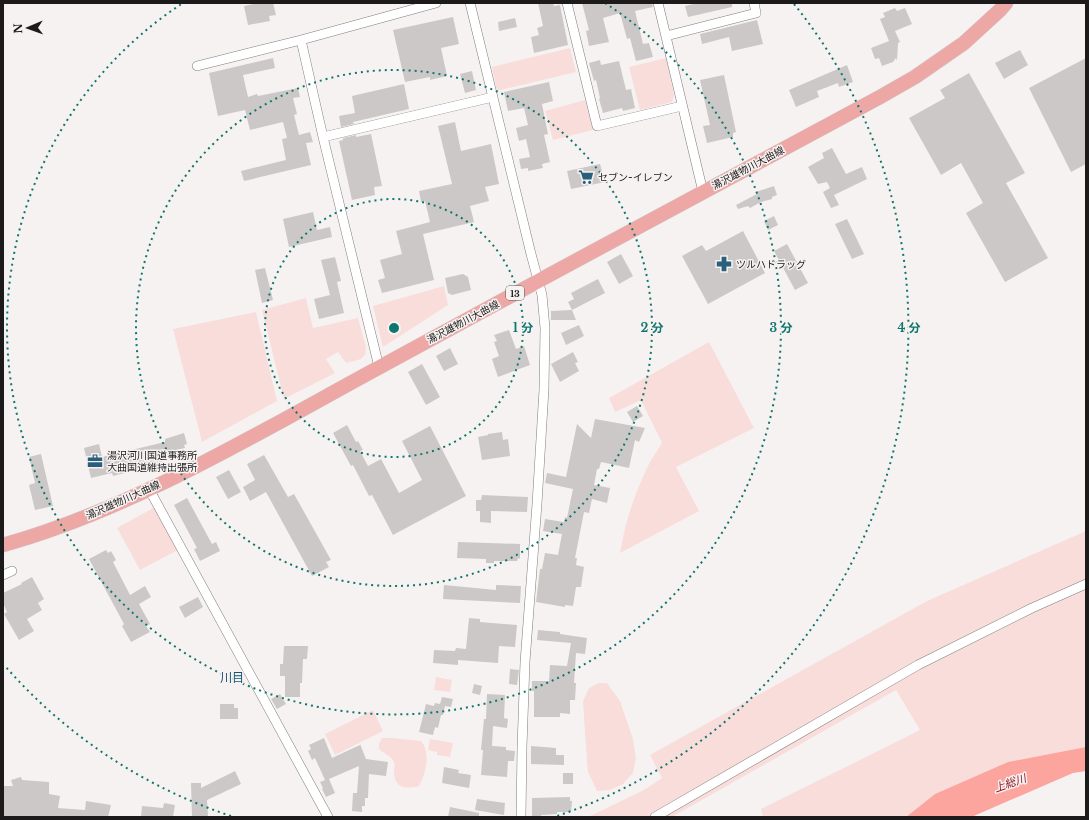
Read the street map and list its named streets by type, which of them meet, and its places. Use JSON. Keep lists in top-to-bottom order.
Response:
{
  "streets": {
    "main road": ["湯沢雄物川大曲線", "13"]
  },
  "districts": ["川目"],
  "water": ["上総川"],
  "places": {
    "supermarket": ["セブン-イレブン"],
    "pharmacy": ["ツルハドラッグ"],
    "office": ["湯沢河川国道事務所 大曲国道維持出張所"]
  },
  "north": "left",
  "rings": [
    "1 分",
    "2 分",
    "3 分",
    "4 分"
  ]
}
